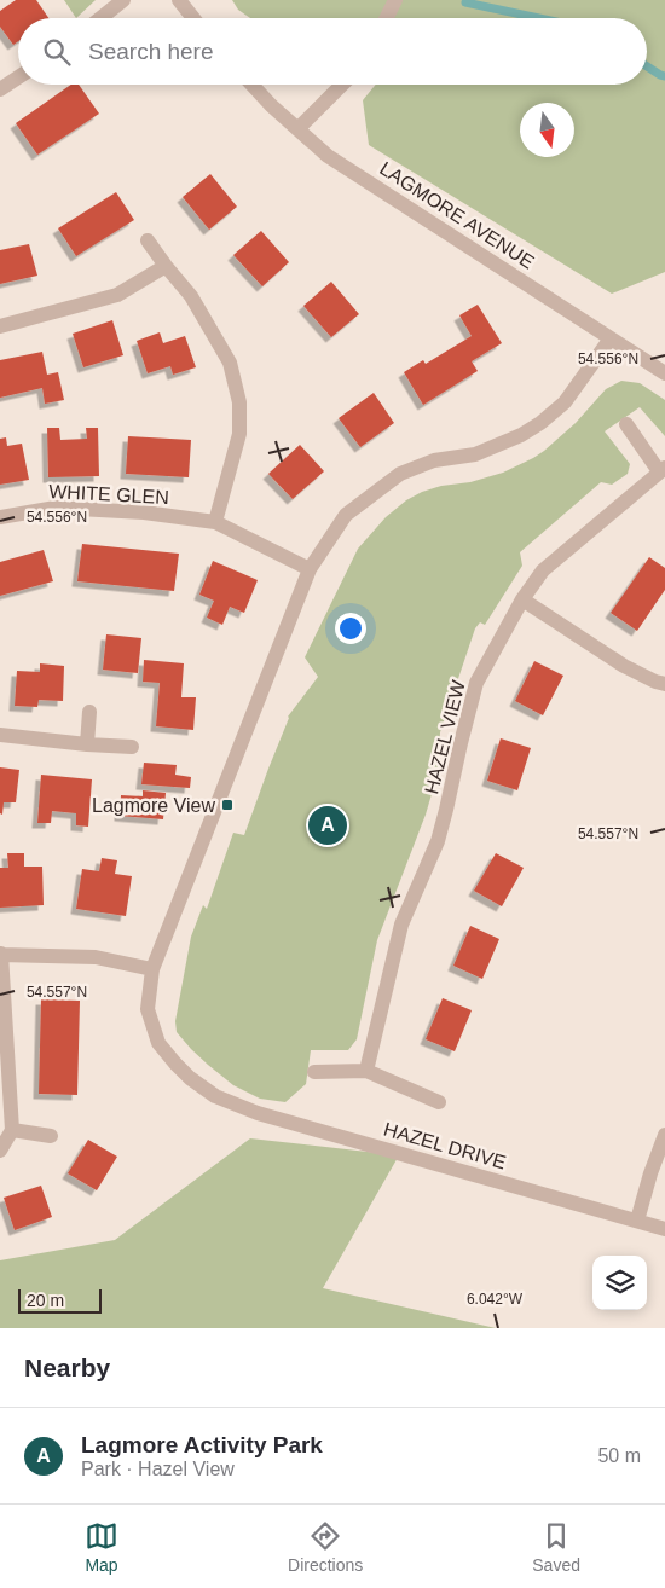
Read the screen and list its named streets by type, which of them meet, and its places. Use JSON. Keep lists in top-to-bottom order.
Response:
{
  "streets": {
    "street": [
      "LAGMORE AVENUE",
      "WHITE GLEN",
      "HAZEL VIEW",
      "HAZEL DRIVE"
    ]
  },
  "places": {
    "transit": ["Lagmore View"]
  },
  "scale_bar": "20 m",
  "north": "bottom",
  "page": {
    "search": "Search here",
    "pins": "A",
    "scale": "20 m",
    "heading": "Nearby",
    "list": [
      {
        "mark": "A",
        "name": "Lagmore Activity Park",
        "note": "Park · Hazel View",
        "value": "50 m"
      }
    ],
    "nav": ["Map", "Directions", "Saved"]
  },
  "coordinates": ["54.556°N", "54.557°N", "6.042°W"]
}
